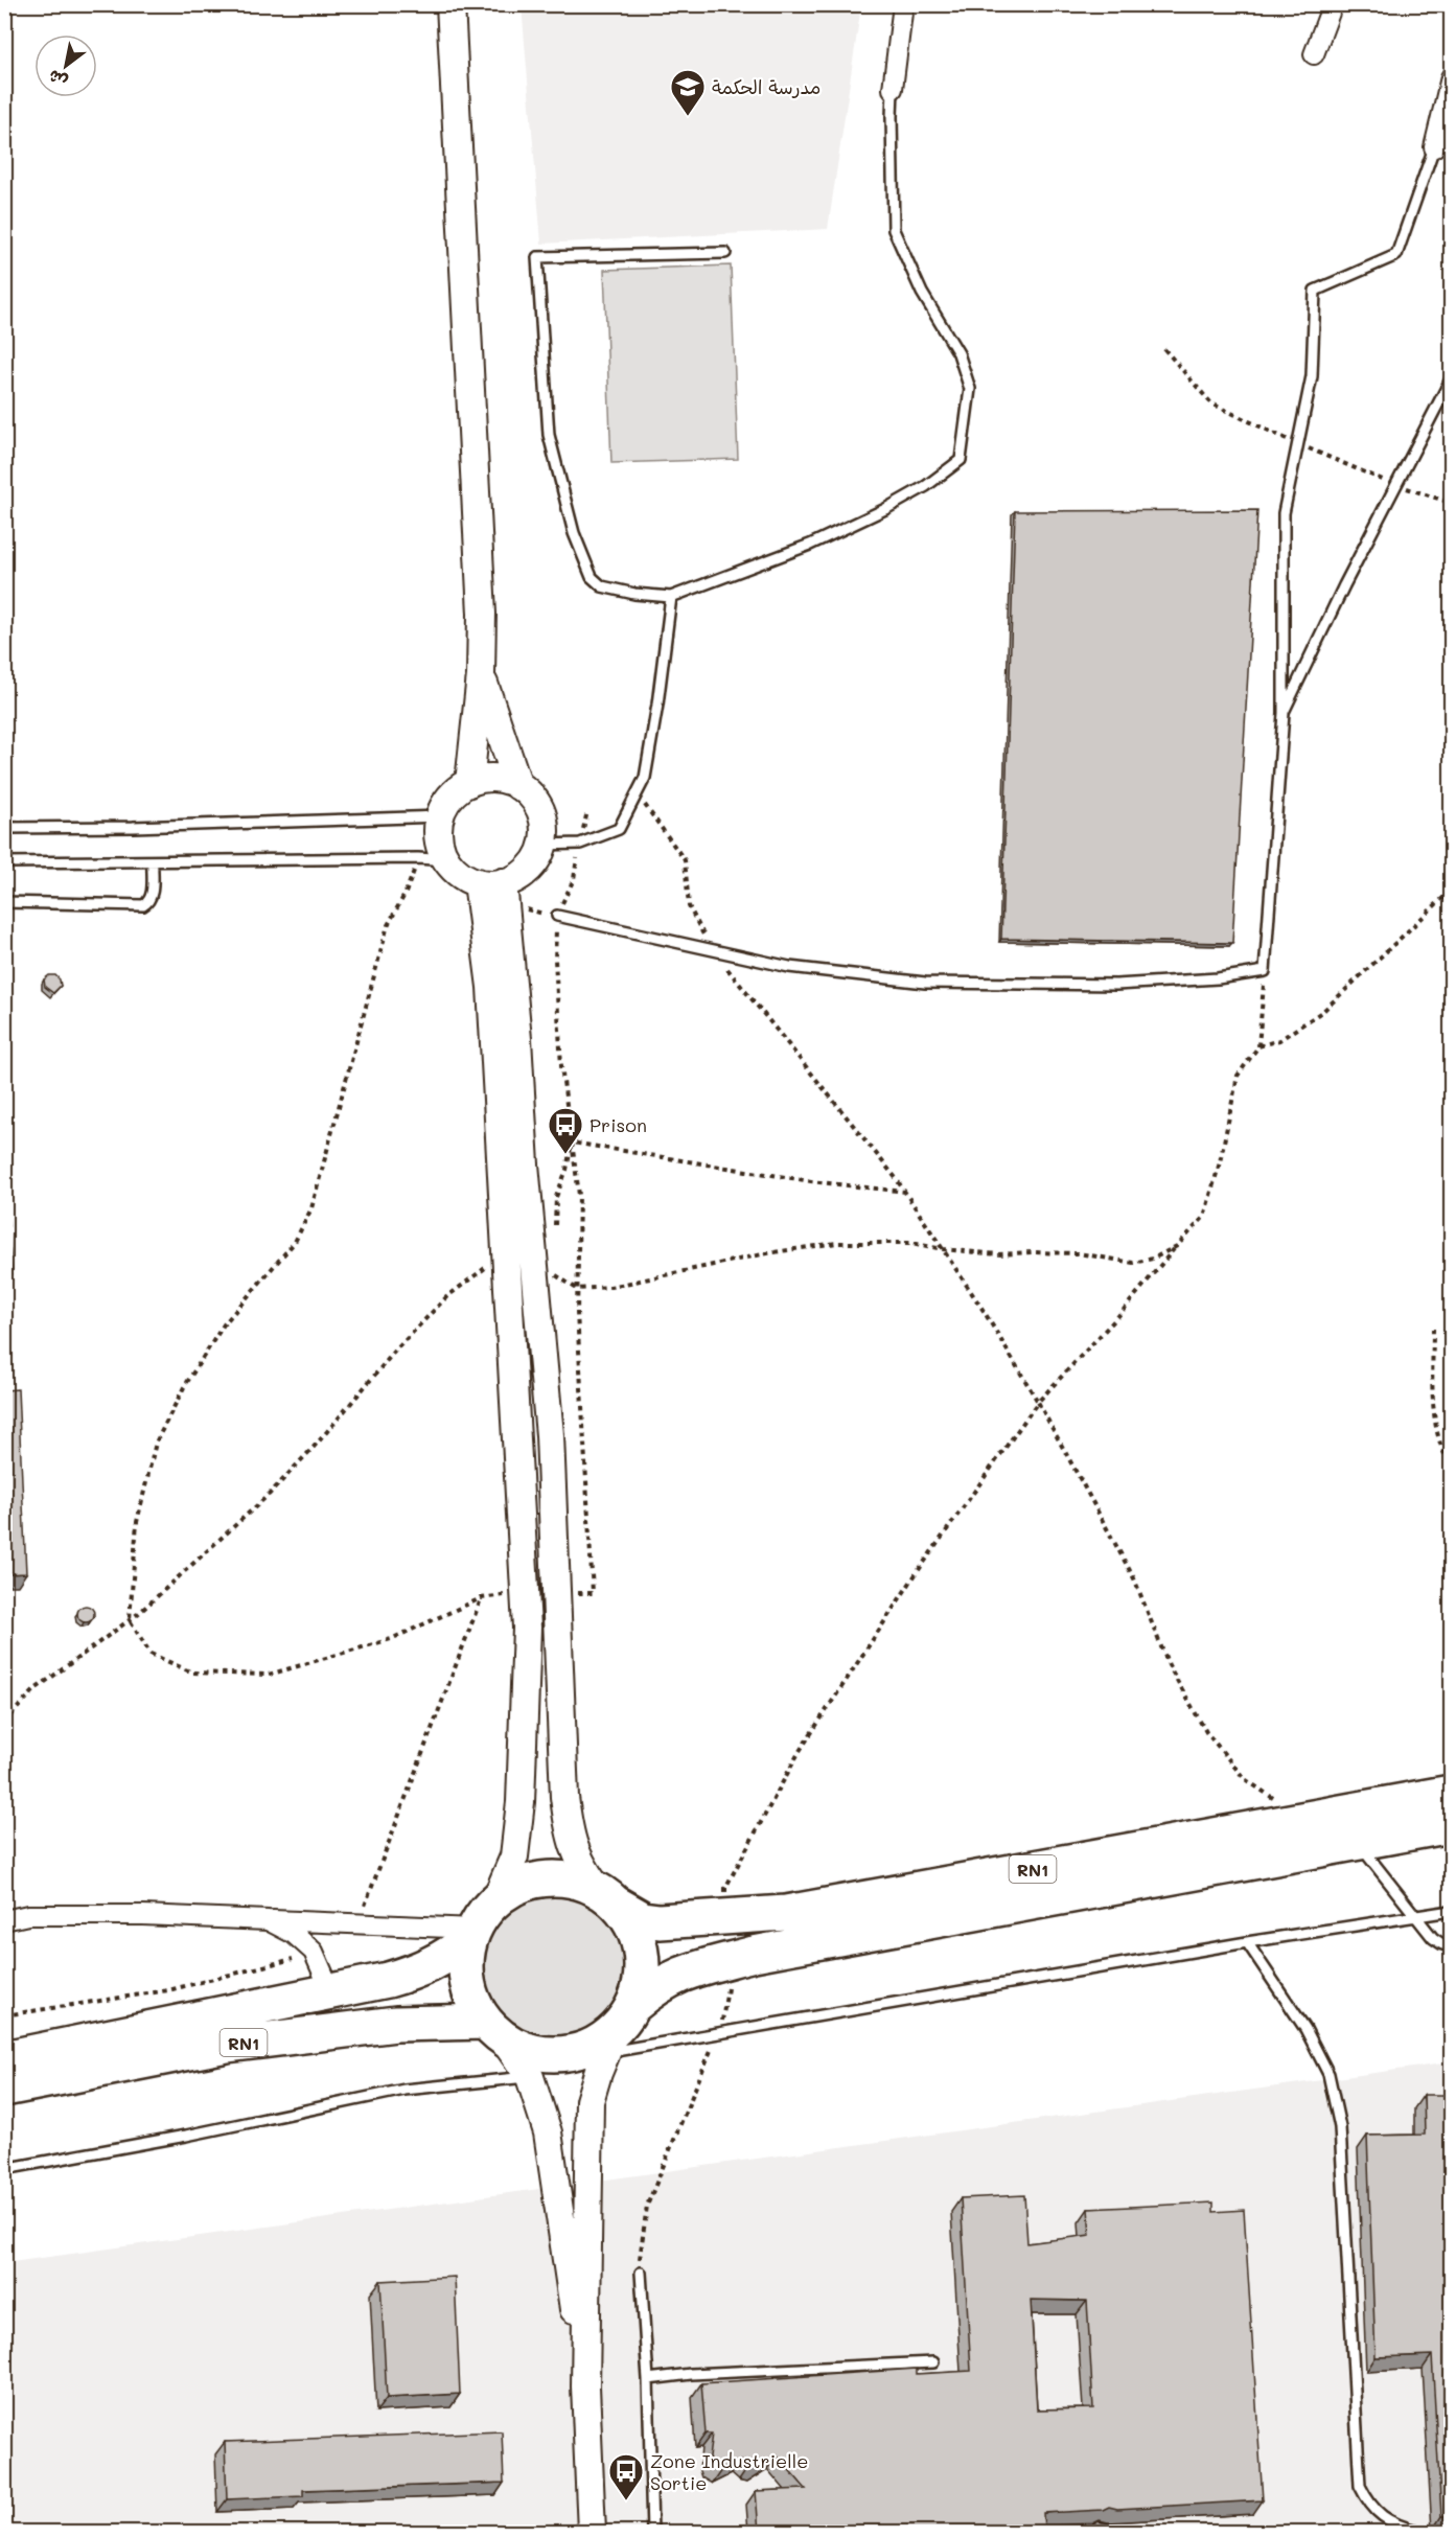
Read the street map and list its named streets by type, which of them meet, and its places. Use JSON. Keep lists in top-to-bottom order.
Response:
{
  "streets": {
    "highway": ["RN1"]
  },
  "places": {
    "school or university": ["مدرسة الحكمة"],
    "bus stop": ["Prison", "Zone Industrielle Sortie"]
  },
  "north": "bottom left"
}
